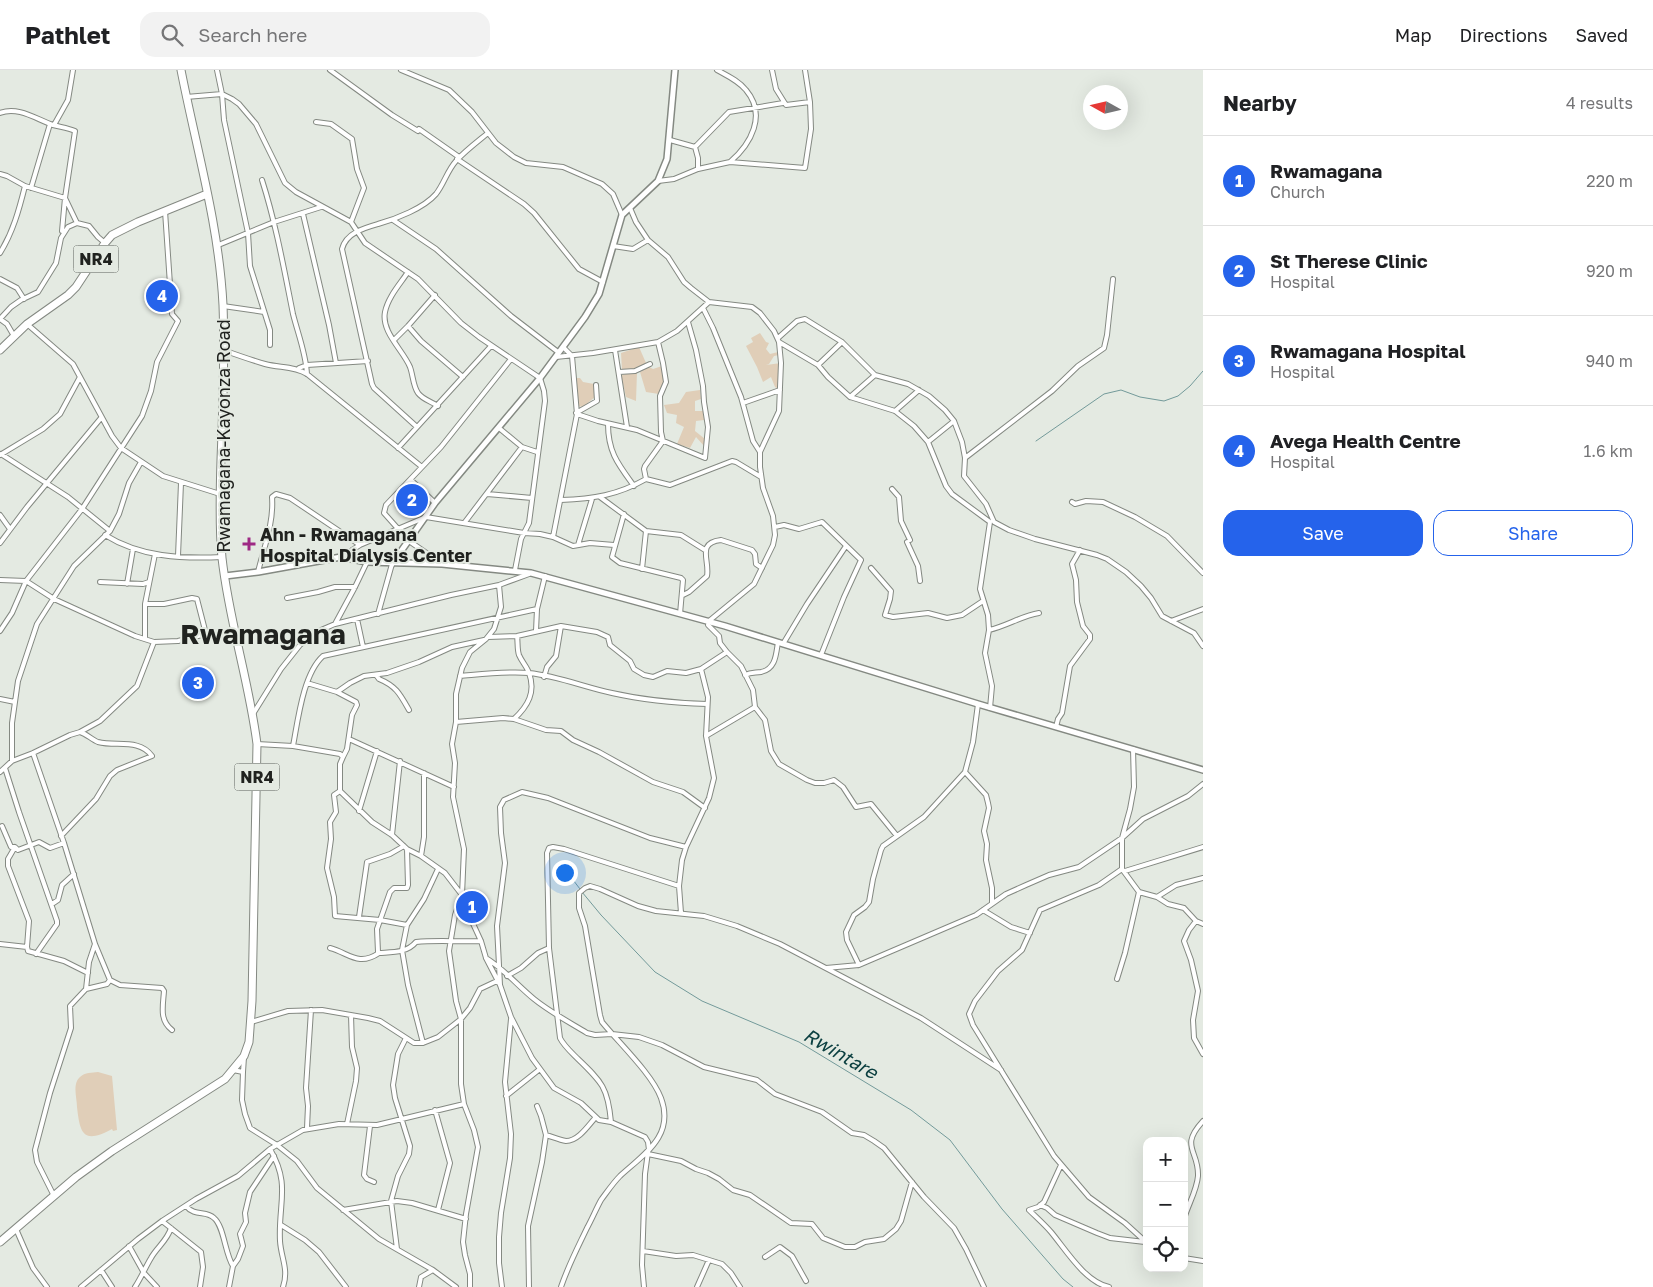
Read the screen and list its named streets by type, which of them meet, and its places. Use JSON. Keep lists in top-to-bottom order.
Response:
{
  "streets": {
    "highway": ["NR4", "Rwamagana-Kayonza Road"]
  },
  "crossings": [
    ["NR4", "Rwamagana-Kayonza Road"]
  ],
  "districts": ["Rwamagana"],
  "water": ["Rwintare"],
  "places": {
    "health": ["Ahn - Rwamagana Hospital Dialysis Center"]
  },
  "north": "left",
  "page": {
    "header": "Pathlet",
    "search": "Search here",
    "nav": ["Map", "Directions", "Saved"],
    "heading": ["Nearby", "4 results"],
    "list": [
      {
        "mark": "1",
        "name": "Rwamagana",
        "note": "Church",
        "value": "220 m"
      },
      {
        "mark": "2",
        "name": "St Therese Clinic",
        "note": "Hospital",
        "value": "920 m"
      },
      {
        "mark": "3",
        "name": "Rwamagana Hospital",
        "note": "Hospital",
        "value": "940 m"
      },
      {
        "mark": "4",
        "name": "Avega Health Centre",
        "note": "Hospital",
        "value": "1.6 km"
      }
    ],
    "pins": [
      "4",
      "2",
      "3",
      "1"
    ],
    "buttons": ["Save", "Share"],
    "map_buttons": ["+", "−"]
  }
}
